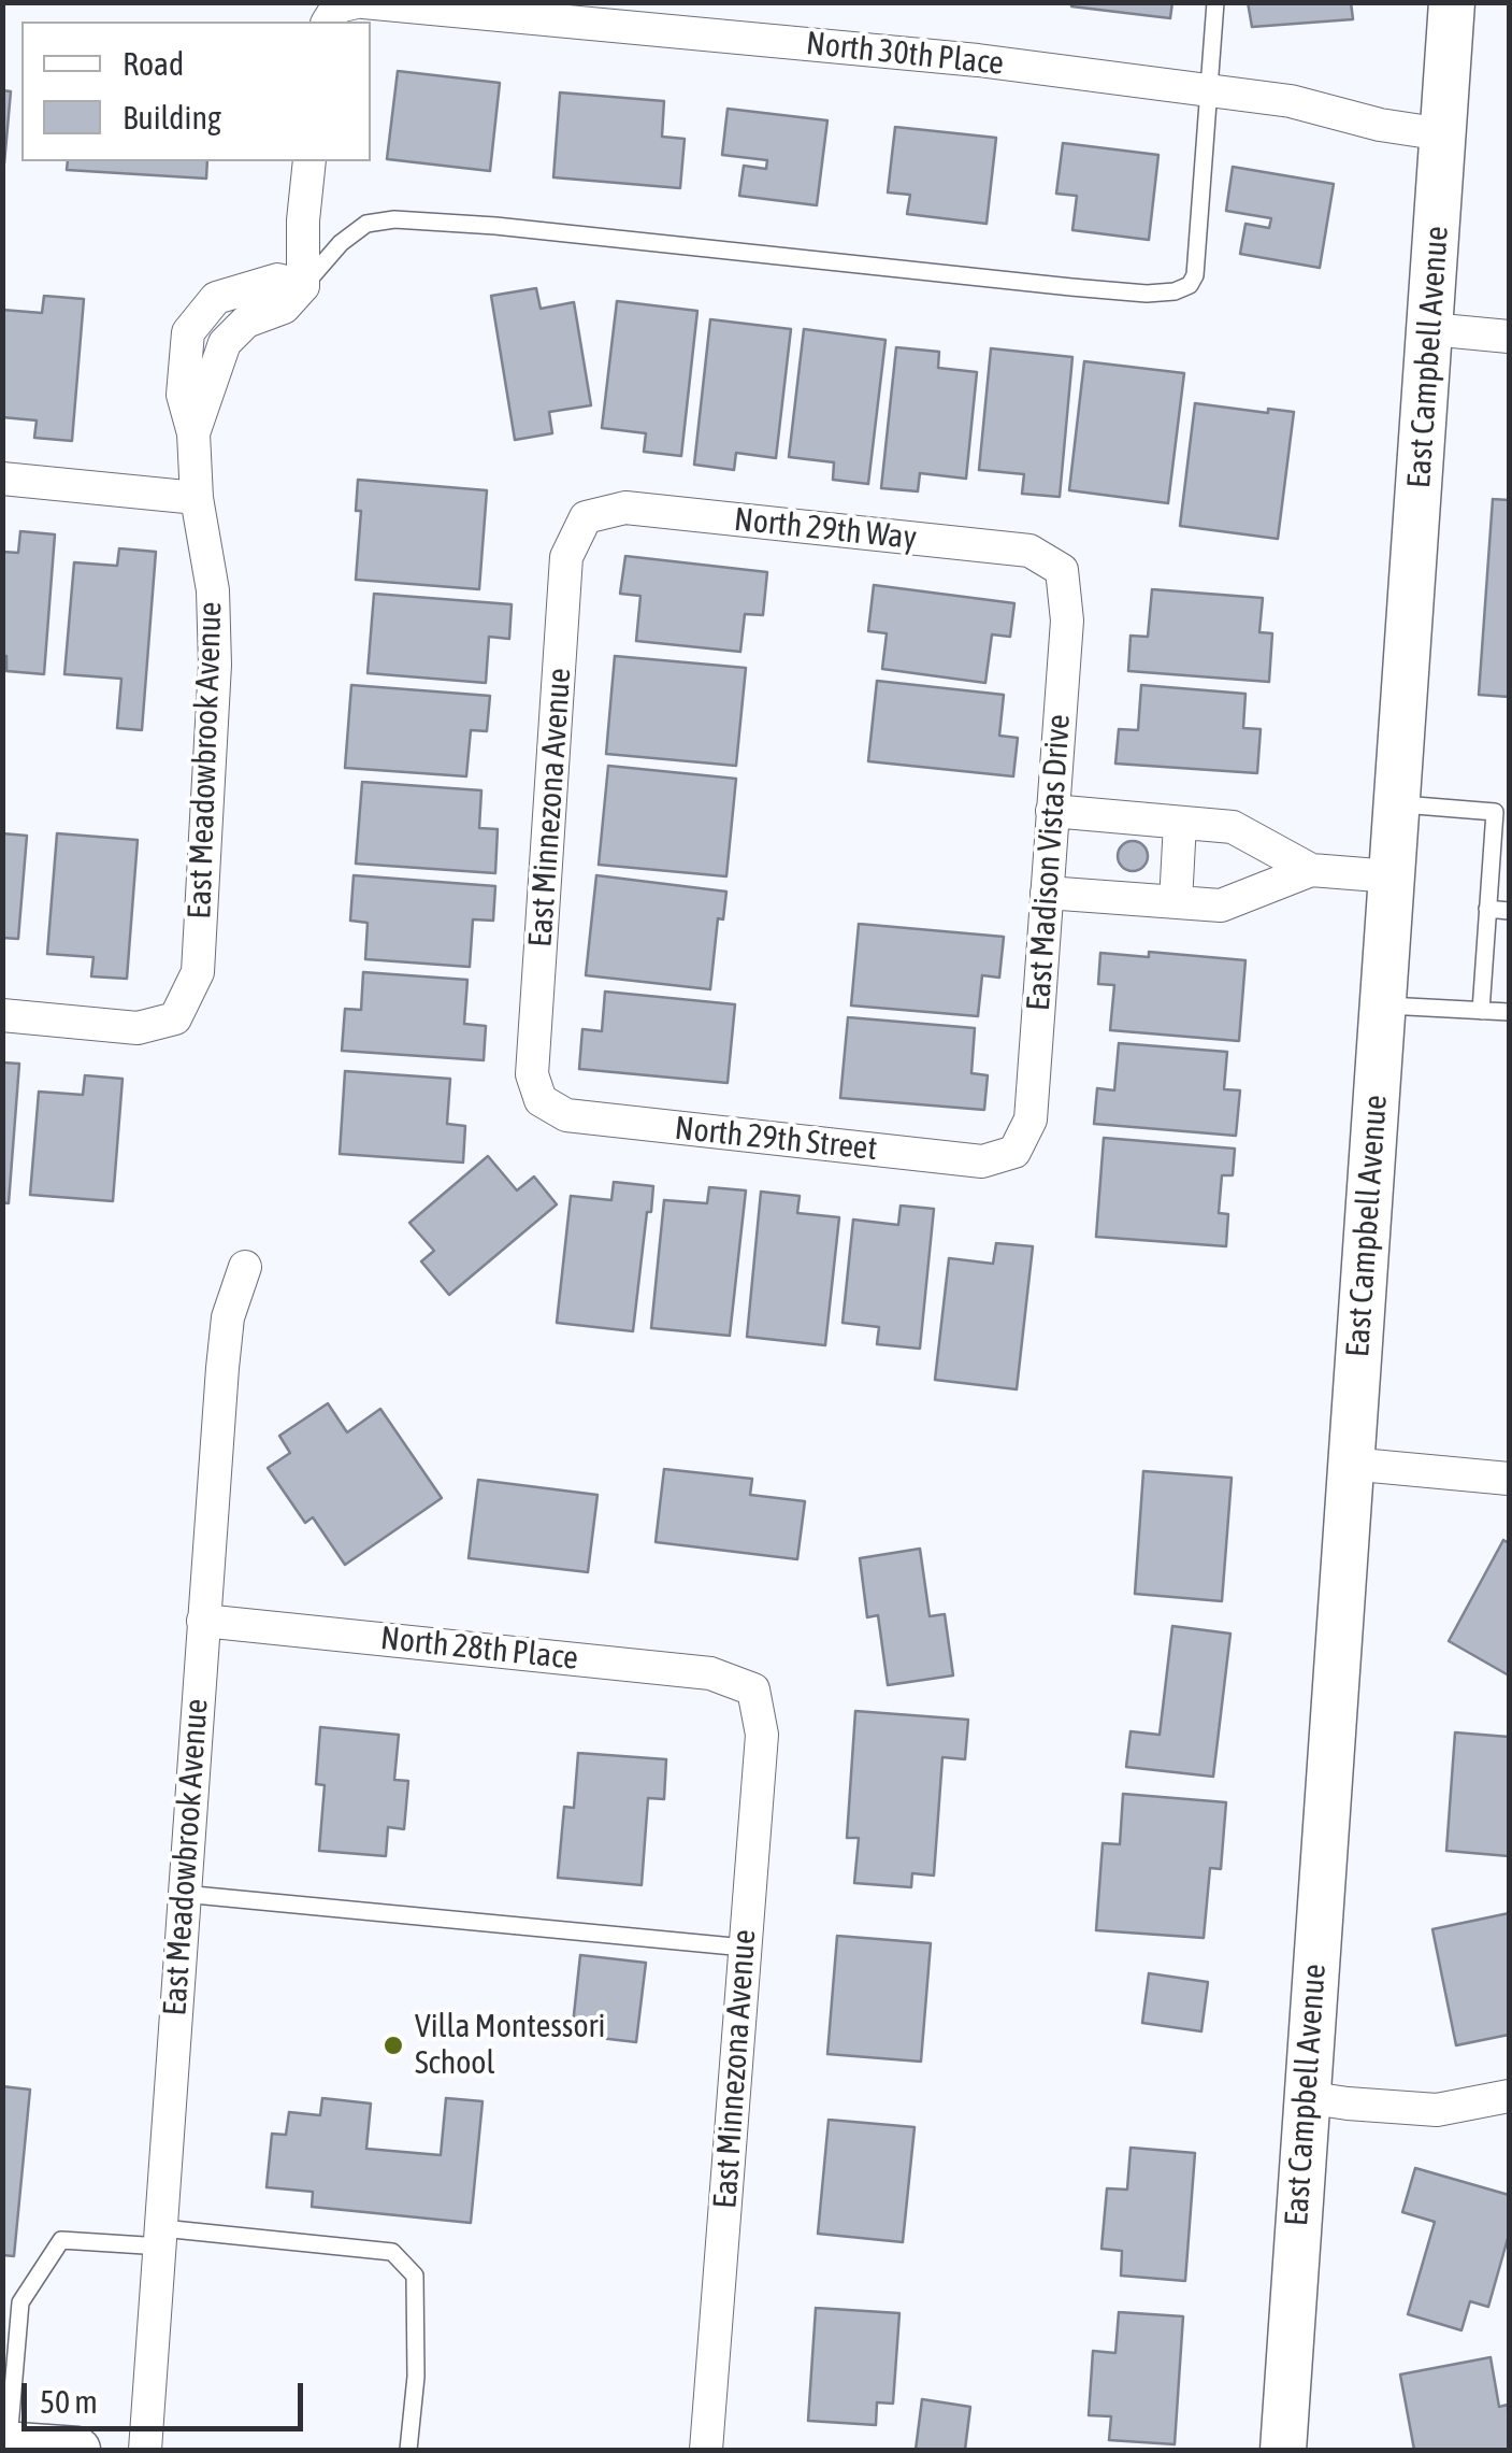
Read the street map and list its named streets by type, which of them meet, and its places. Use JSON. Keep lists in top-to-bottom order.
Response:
{
  "streets": {
    "street": [
      "North 30th Place",
      "East Campbell Avenue",
      "North 29th Way",
      "East Meadowbrook Avenue",
      "East Minnezona Avenue",
      "East Madison Vistas Drive",
      "North 29th Street",
      "North 28th Place"
    ]
  },
  "crossings": [
    ["North 30th Place", "East Campbell Avenue"],
    ["North 29th Way", "East Minnezona Avenue"],
    ["North 29th Way", "East Madison Vistas Drive"],
    ["East Meadowbrook Avenue", "North 28th Place"],
    ["East Minnezona Avenue", "North 29th Street"],
    ["East Minnezona Avenue", "North 28th Place"],
    ["East Madison Vistas Drive", "North 29th Street"]
  ],
  "places": ["Villa Montessori School"],
  "legend": ["Road", "Building"],
  "scale_bar": "50 m"
}
